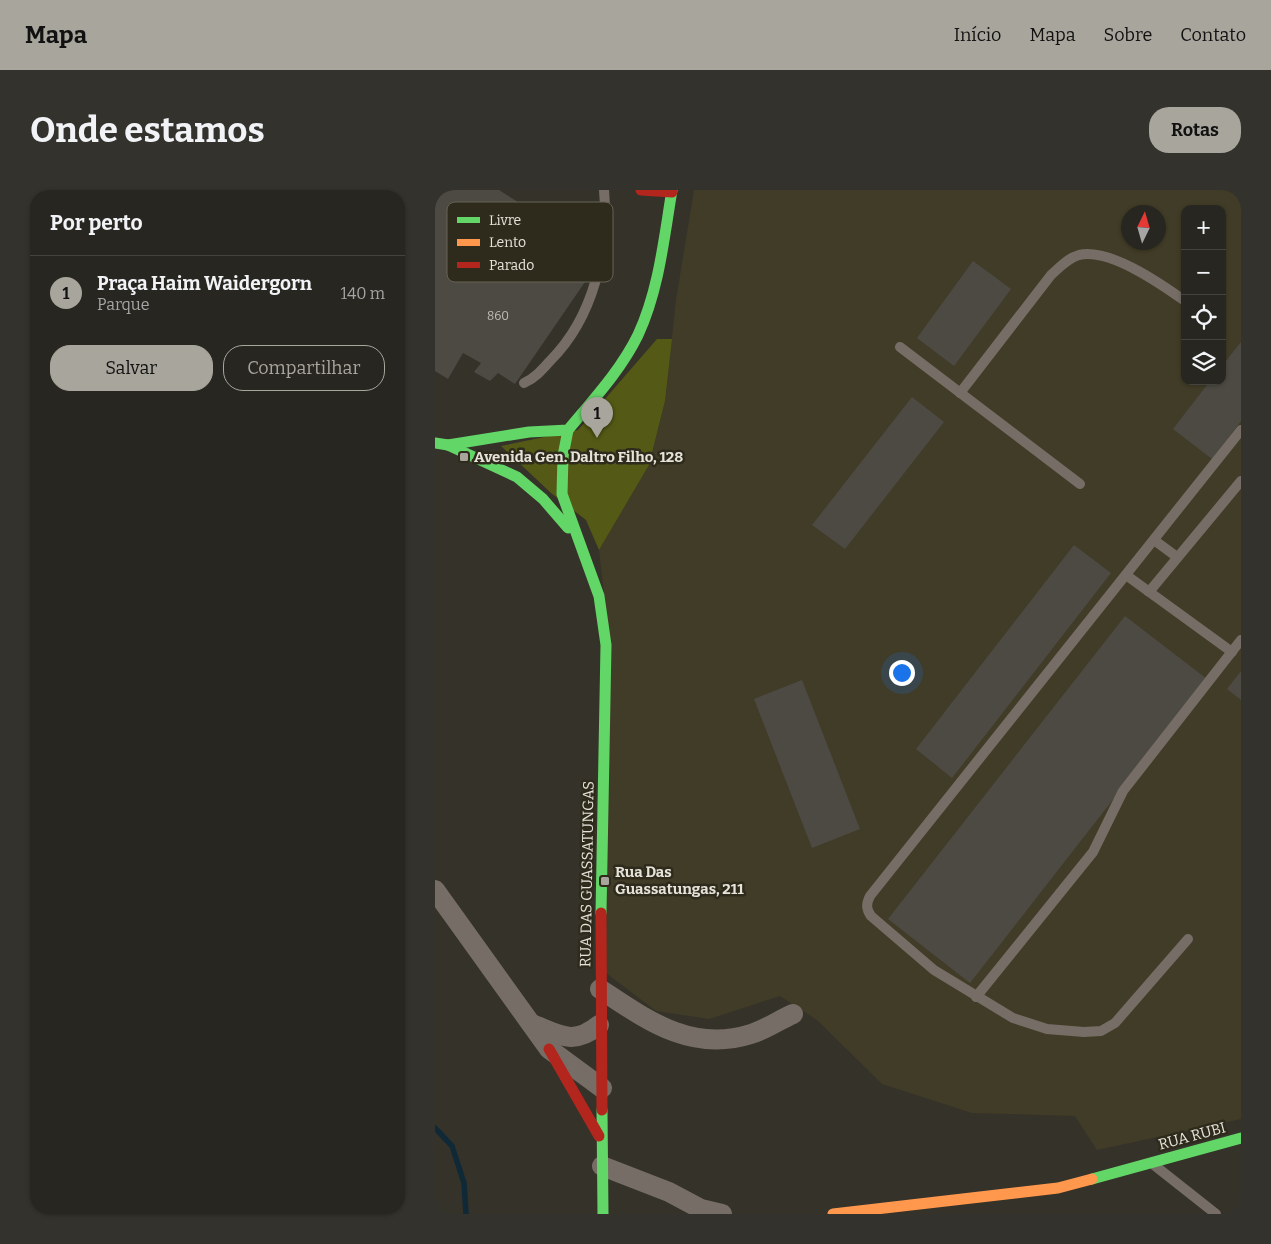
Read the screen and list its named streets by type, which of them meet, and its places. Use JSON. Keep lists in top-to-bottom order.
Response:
{
  "streets": {
    "street": ["RUA DAS GUASSATUNGAS", "RUA RUBI"]
  },
  "places": {
    "transit": ["Avenida Gen. Daltro Filho, 128", "Rua Das Guassatungas, 211"]
  },
  "house_numbers": ["860"],
  "legend": ["Livre", "Lento", "Parado"],
  "north": "top",
  "page": {
    "header": "Mapa",
    "nav": [
      "Início",
      "Mapa",
      "Sobre",
      "Contato"
    ],
    "buttons": [
      "Rotas",
      ["Salvar", "Compartilhar"]
    ],
    "title": "Onde estamos",
    "heading": "Por perto",
    "map_buttons": ["+", "−"],
    "list": [
      {
        "mark": "1",
        "name": "Praça Haim Waidergorn",
        "note": "Parque",
        "value": "140 m"
      }
    ],
    "pins": "1"
  }
}
